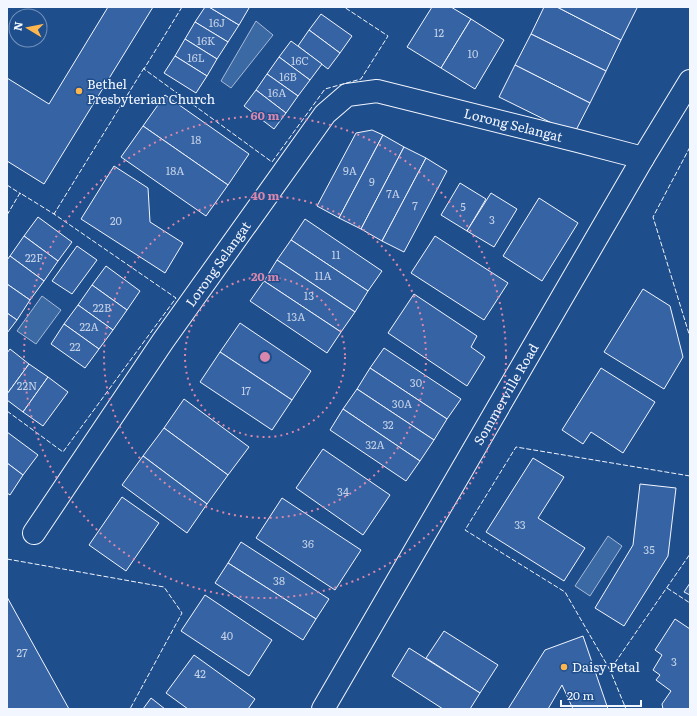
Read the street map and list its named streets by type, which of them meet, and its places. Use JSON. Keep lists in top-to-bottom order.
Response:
{
  "streets": {
    "street": ["Lorong Selangat", "Sommerville Road"]
  },
  "crossings": [
    ["Lorong Selangat", "Sommerville Road"]
  ],
  "places": ["Bethel Presbyterian Church", "Daisy Petal"],
  "house_numbers": [
    "16J",
    "12",
    "16K",
    "10",
    "16L",
    "16C",
    "16B",
    "16A",
    "18",
    "18A",
    "9A",
    "9",
    "7A",
    "7",
    "5",
    "3",
    "20",
    "11",
    "22F",
    "11A",
    "13",
    "22B",
    "13A",
    "22A",
    "22",
    "30",
    "22N",
    "17",
    "30A",
    "32",
    "32A",
    "34",
    "33",
    "36",
    "35",
    "38",
    "40",
    "27",
    "3",
    "42"
  ],
  "scale_bar": "20 m",
  "north": "left",
  "rings": ["60 m", "40 m", "20 m"]
}
